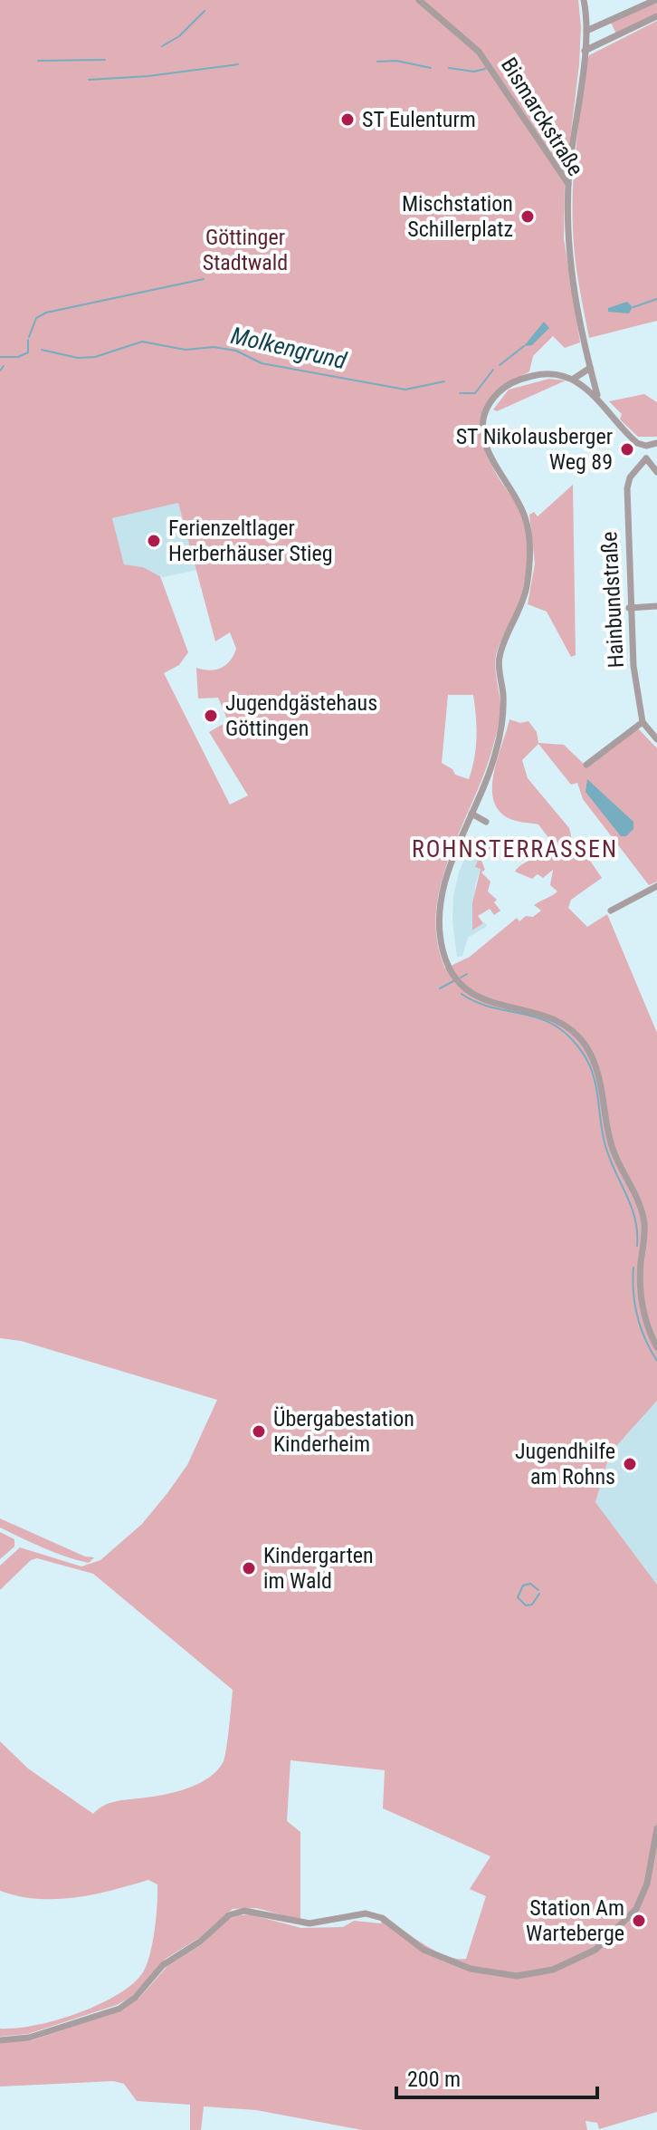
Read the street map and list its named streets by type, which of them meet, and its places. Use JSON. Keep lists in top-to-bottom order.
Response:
{
  "streets": {
    "street": ["Bismarckstraße", "Hainbundstraße"]
  },
  "districts": ["ROHNSTERRASSEN"],
  "water": ["Molkengrund"],
  "parks": ["Göttinger Stadtwald"],
  "places": [
    "ST Eulenturm",
    "Mischstation Schillerplatz",
    "ST Nikolausberger Weg 89",
    "Ferienzeltlager Herberhäuser Stieg",
    "Jugendgästehaus Göttingen",
    "Übergabestation Kinderheim",
    "Jugendhilfe am Rohns",
    "Kindergarten im Wald",
    "Station Am Warteberge"
  ],
  "scale_bar": "200 m"
}
